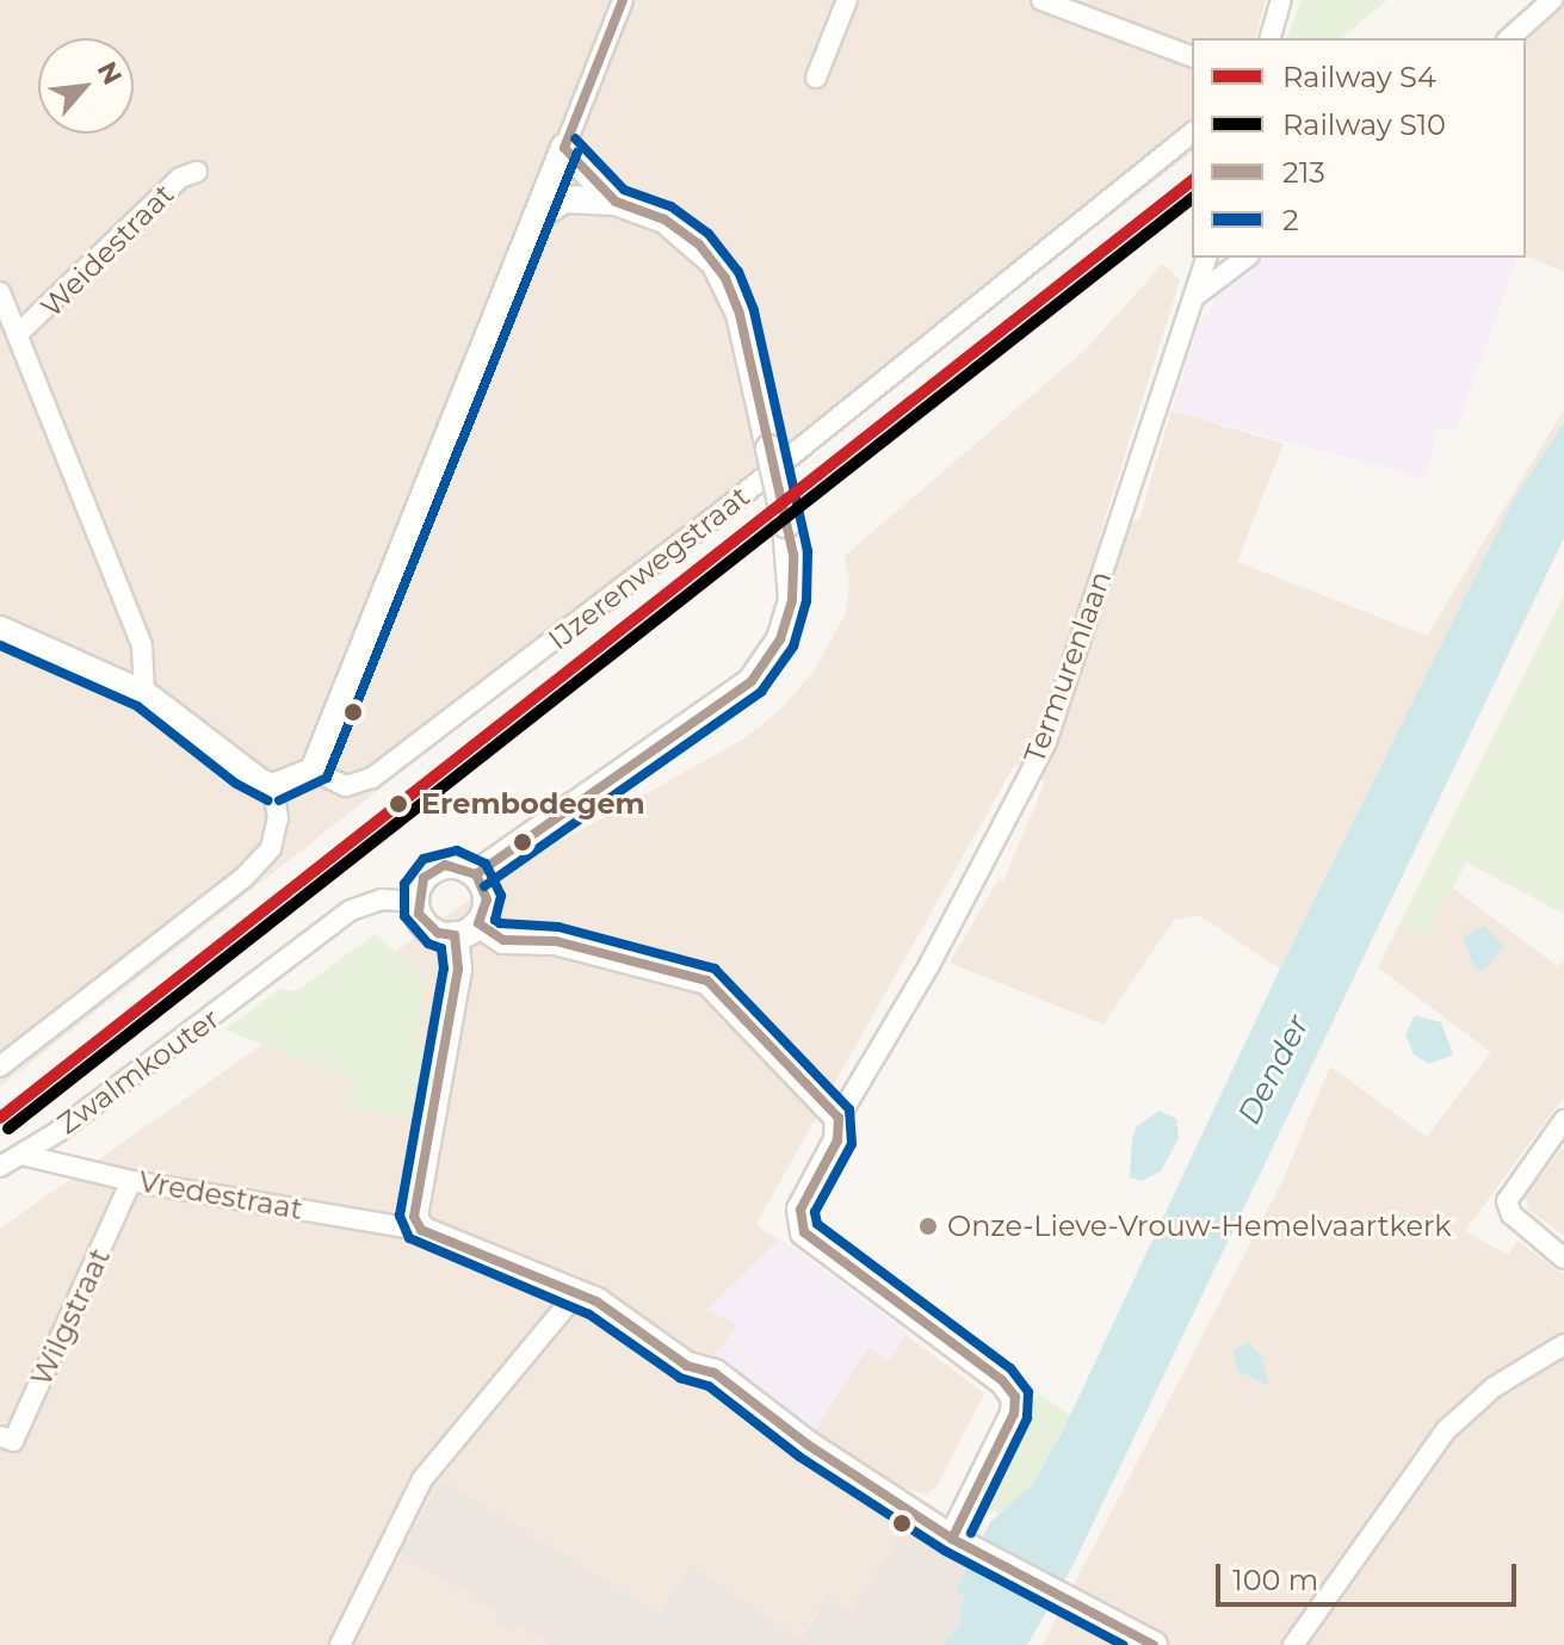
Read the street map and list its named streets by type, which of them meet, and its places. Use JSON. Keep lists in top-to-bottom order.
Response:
{
  "streets": {
    "street": [
      "Weidestraat",
      "IJzerenwegstraat",
      "Termurenlaan",
      "Zwalmkouter",
      "Vredestraat",
      "Wilgstraat"
    ]
  },
  "crossings": [
    ["Zwalmkouter", "Vredestraat"],
    ["Vredestraat", "Wilgstraat"]
  ],
  "water": ["Dender"],
  "places": ["Erembodegem", "Onze-Lieve-Vrouw-Hemelvaartkerk"],
  "lines": [
    "transit line 213",
    "transit line 2",
    "rail line S4",
    "rail line S10"
  ],
  "legend": [
    "Railway S4",
    "Railway S10",
    "213",
    "2"
  ],
  "scale_bar": "100 m",
  "north": "top right"
}
